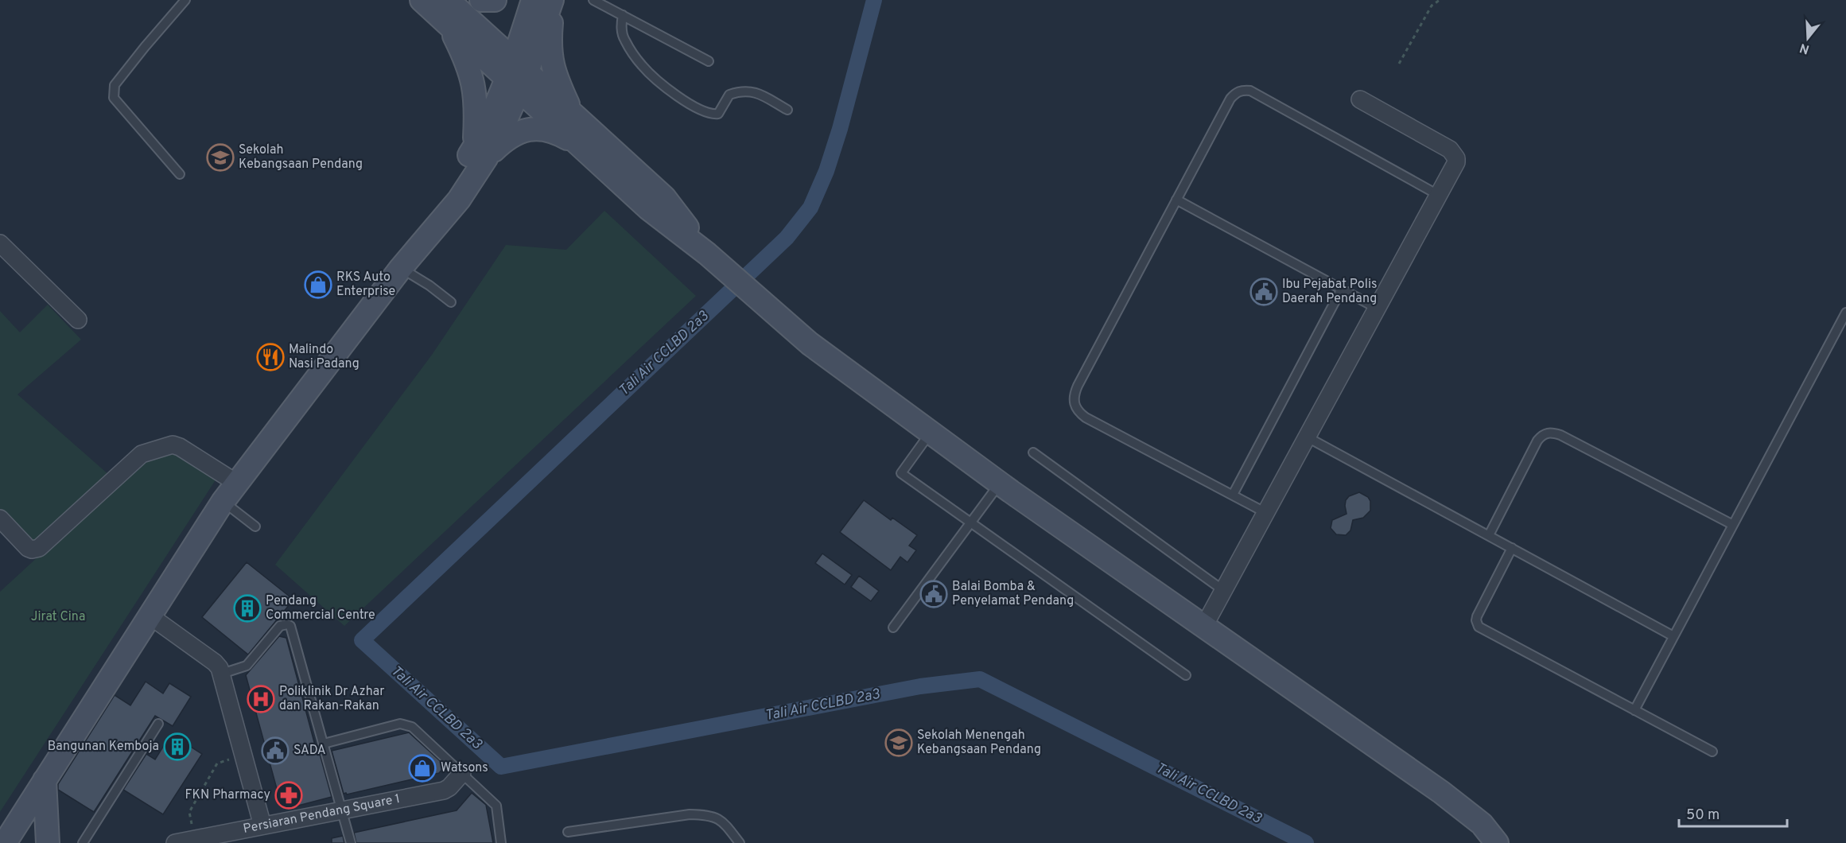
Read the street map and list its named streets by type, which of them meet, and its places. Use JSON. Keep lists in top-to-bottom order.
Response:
{
  "streets": {
    "street": ["Persiaran Pendang Square 1"]
  },
  "water": ["Tali Air CCLBD 2a3"],
  "parks": ["Jirat Cina"],
  "places": {
    "school or university": ["Sekolah Kebangsaan Pendang", "Sekolah Menengah Kebangsaan Pendang"],
    "shop": ["RKS Auto Enterprise", "Watsons"],
    "public building": ["Ibu Pejabat Polis Daerah Pendang", "Balai Bomba & Penyelamat Pendang", "SADA"],
    "restaurant": ["Malindo Nasi Padang"],
    "building": ["Pendang Commercial Centre", "Bangunan Kemboja"],
    "hospital": ["Poliklinik Dr Azhar dan Rakan-Rakan"],
    "pharmacy": ["FKN Pharmacy"]
  },
  "scale_bar": "50 m",
  "north": "bottom"
}
